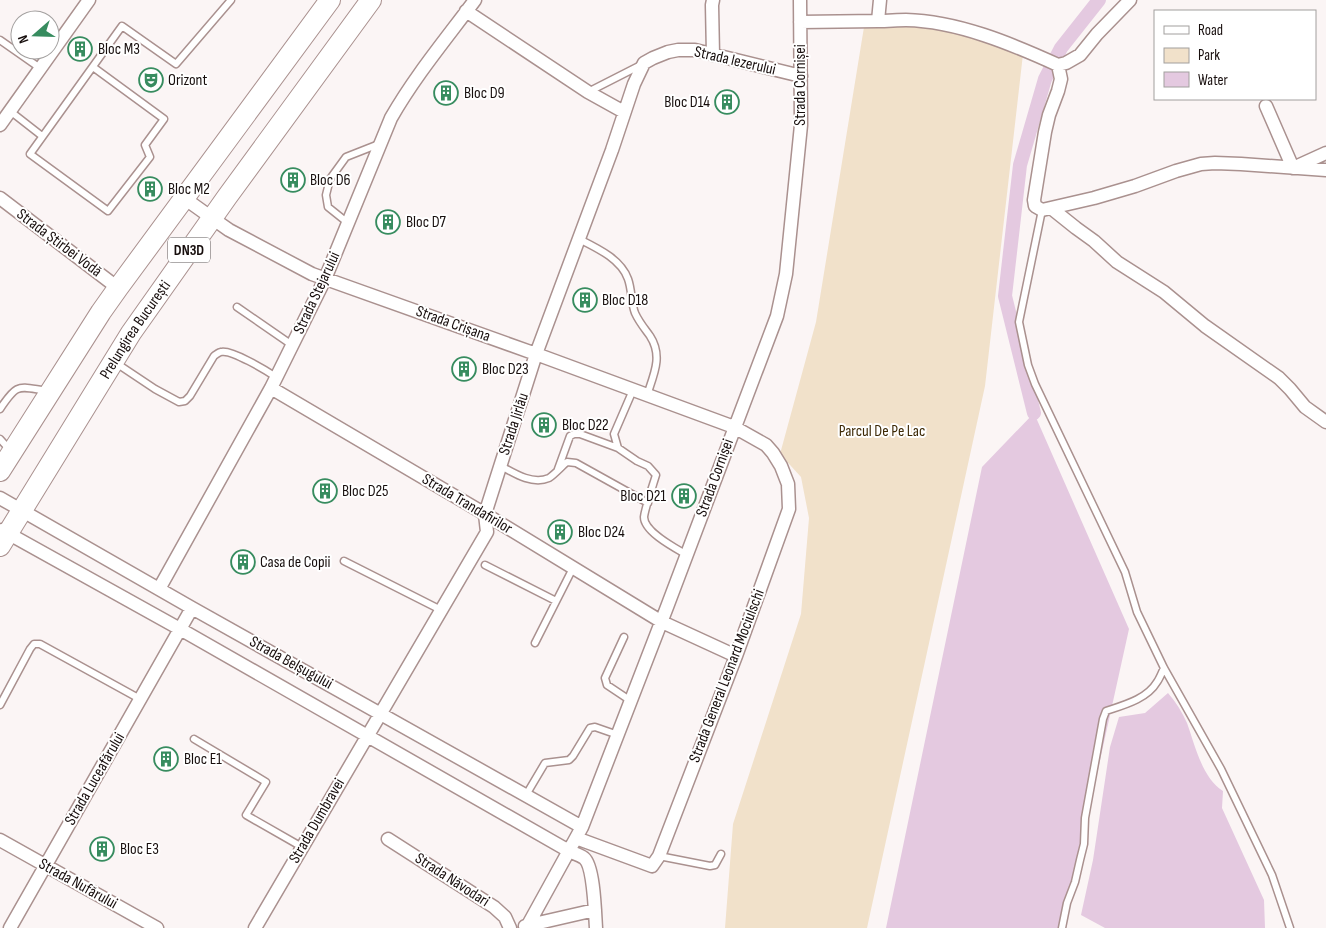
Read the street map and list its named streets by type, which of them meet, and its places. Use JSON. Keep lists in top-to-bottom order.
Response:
{
  "streets": {
    "main road": ["DN3D", "Prelungirea București"],
    "street": [
      "Strada Iezerului",
      "Strada Cornișei",
      "Strada Știrbei Vodă",
      "Strada Stejarului",
      "Strada Crișana",
      "Strada Jirlău",
      "Strada Trandafirilor",
      "Strada Belșugului",
      "Strada General Leonard Mociulschi",
      "Strada Luceafărului",
      "Strada Dumbravei",
      "Strada Năvodari",
      "Strada Nufărului"
    ]
  },
  "crossings": [
    ["Strada Iezerului", "Strada Cornișei"],
    ["Strada Iezerului", "Strada Jirlău"],
    ["Strada Cornișei", "Strada Crișana"],
    ["Strada Cornișei", "Strada Trandafirilor"],
    ["Strada Cornișei", "Strada Belșugului"],
    ["Strada Cornișei", "Strada General Leonard Mociulschi"],
    ["Strada Știrbei Vodă", "DN3D"],
    ["DN3D", "Strada Crișana"],
    ["Strada Stejarului", "Strada Crișana"],
    ["Strada Stejarului", "Strada Trandafirilor"],
    ["Strada Stejarului", "Strada Belșugului"],
    ["Strada Crișana", "Prelungirea București"],
    ["Strada Crișana", "Strada Jirlău"],
    ["Strada Crișana", "Strada General Leonard Mociulschi"],
    ["Prelungirea București", "Strada Belșugului"],
    ["Strada Jirlău", "Strada Trandafirilor"],
    ["Strada Jirlău", "Strada Belșugului"],
    ["Strada Jirlău", "Strada Dumbravei"],
    ["Strada Trandafirilor", "Strada General Leonard Mociulschi"],
    ["Strada Belșugului", "Strada Luceafărului"],
    ["Strada Belșugului", "Strada Dumbravei"],
    ["Strada Luceafărului", "Strada Nufărului"]
  ],
  "parks": ["Parcul De Pe Lac"],
  "places": {
    "building": [
      "Bloc M3",
      "Bloc D9",
      "Bloc D14",
      "Bloc D6",
      "Bloc M2",
      "Bloc D7",
      "Bloc D18",
      "Bloc D23",
      "Bloc D22",
      "Bloc D25",
      "Bloc D21",
      "Bloc D24",
      "Casa de Copii",
      "Bloc E1",
      "Bloc E3"
    ],
    "theatre": ["Orizont"]
  },
  "legend": ["Road", "Park", "Water"],
  "north": "left"
}
